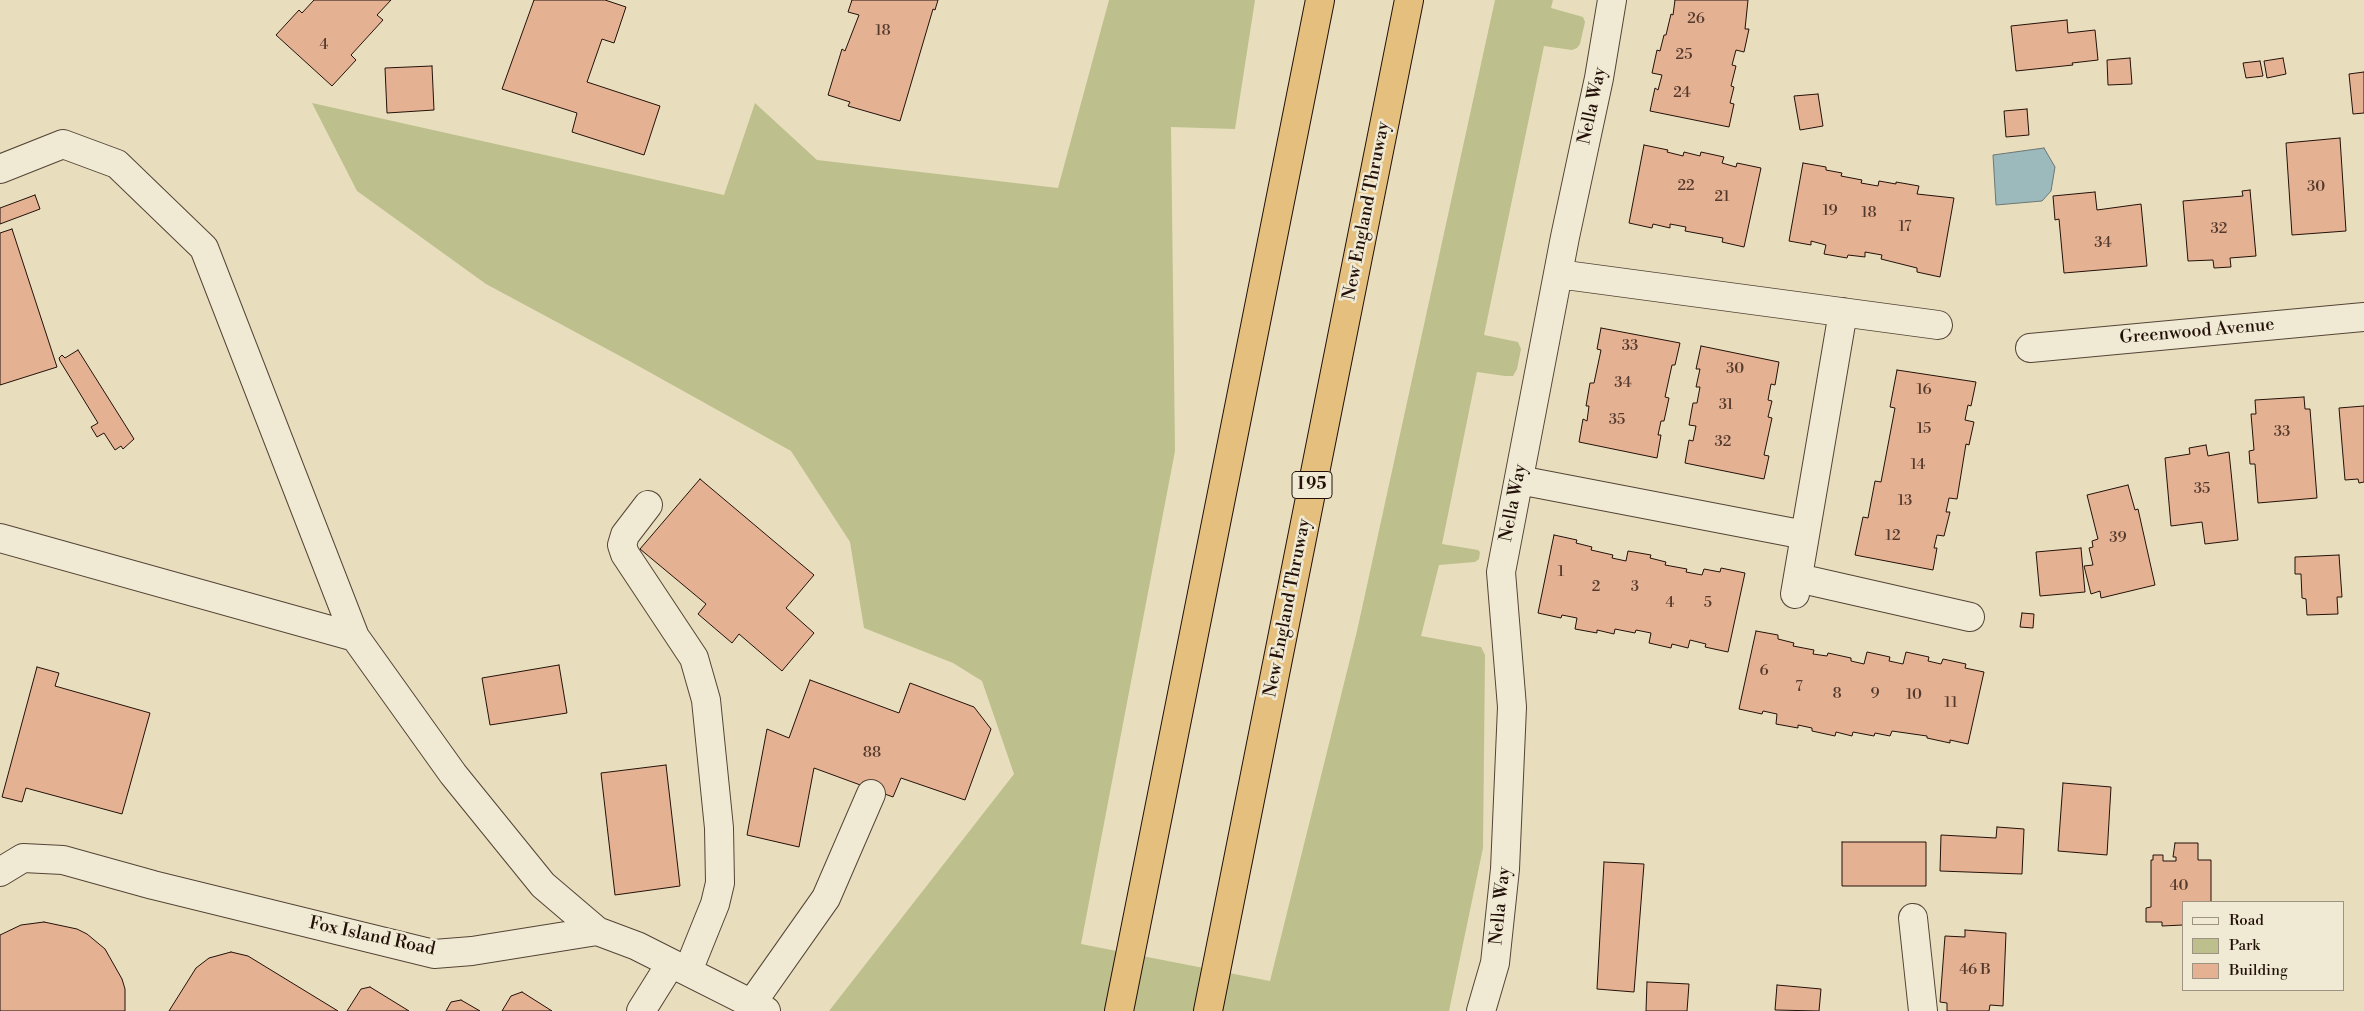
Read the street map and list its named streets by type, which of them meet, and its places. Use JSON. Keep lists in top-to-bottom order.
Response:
{
  "streets": {
    "highway": ["New England Thruway", "I 95"],
    "street": ["Nella Way", "Greenwood Avenue", "Fox Island Road"]
  },
  "house_numbers": [
    "26",
    "18",
    "4",
    "25",
    "24",
    "22",
    "30",
    "21",
    "19",
    "18",
    "17",
    "32",
    "34",
    "33",
    "30",
    "34",
    "16",
    "31",
    "35",
    "15",
    "33",
    "32",
    "14",
    "35",
    "13",
    "12",
    "39",
    "1",
    "2",
    "3",
    "4",
    "5",
    "6",
    "7",
    "8",
    "9",
    "10",
    "11",
    "88",
    "40",
    "46 B"
  ],
  "legend": ["Road", "Park", "Building"]
}
